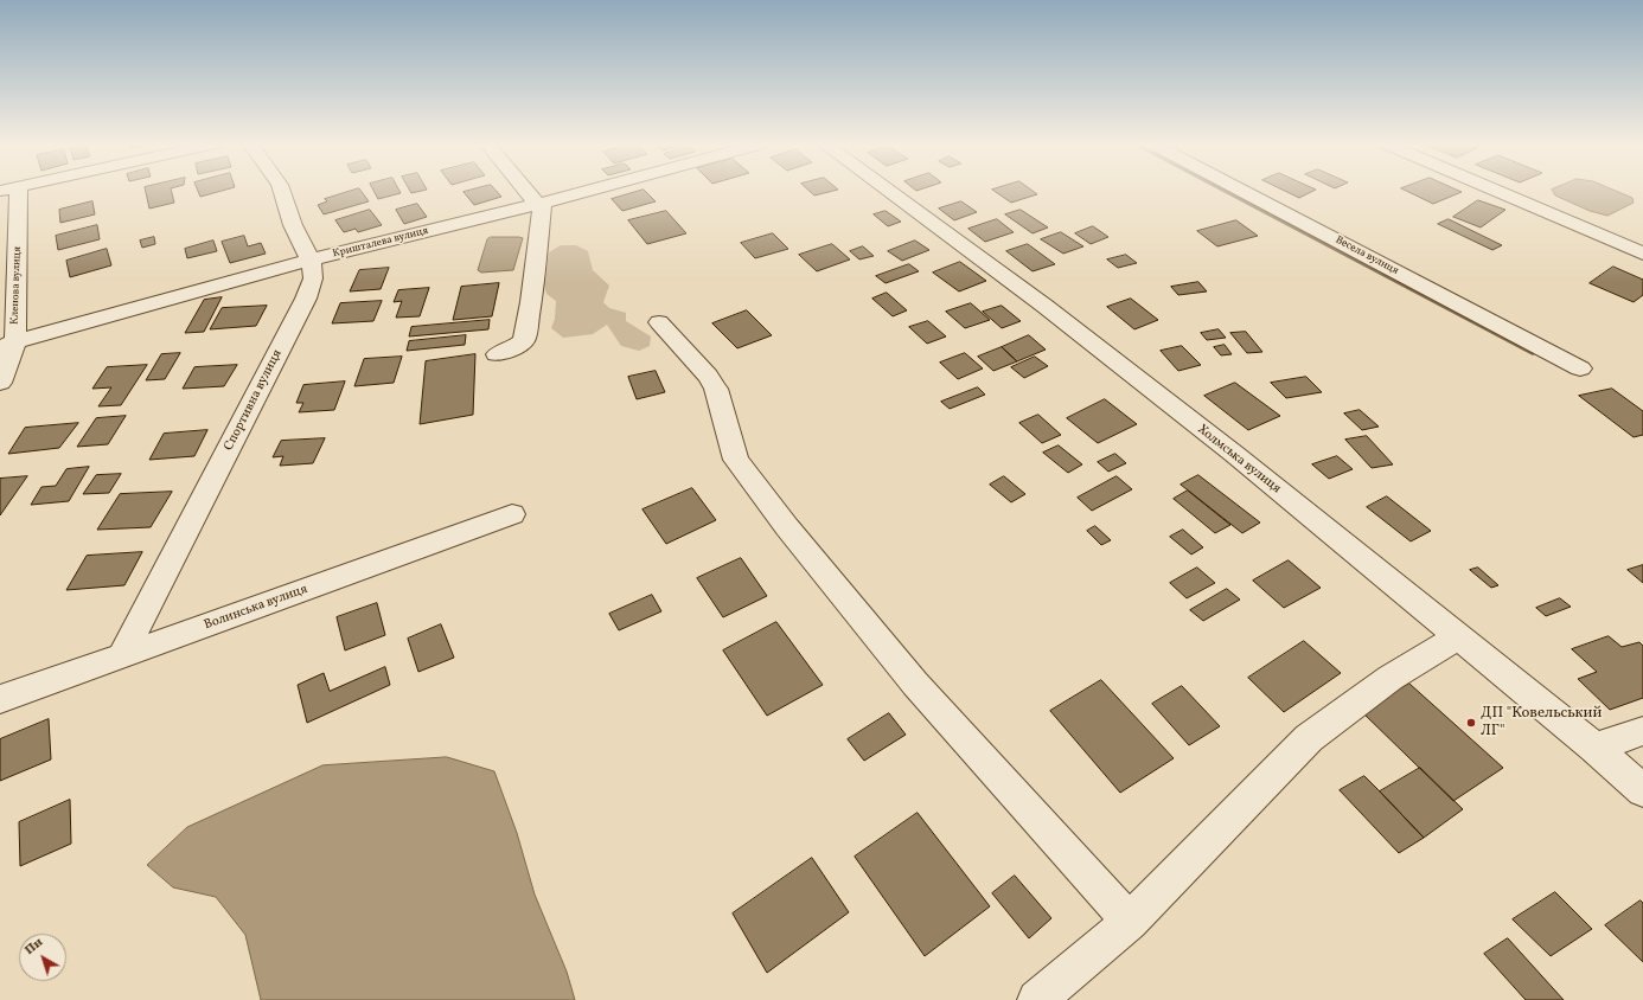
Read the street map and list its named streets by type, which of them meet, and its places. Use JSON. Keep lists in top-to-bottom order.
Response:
{
  "streets": {
    "street": [
      "Кришталева вулиця",
      "Весела вулиця",
      "Кленова вулиця",
      "Спортивна вулиця",
      "Холмська вулиця",
      "Волинська вулиця"
    ]
  },
  "crossings": [
    ["Кришталева вулиця", "Кленова вулиця"],
    ["Кришталева вулиця", "Спортивна вулиця"],
    ["Спортивна вулиця", "Волинська вулиця"]
  ],
  "places": ["ДП \"Ковельський ЛГ\""],
  "north": "top left"
}
